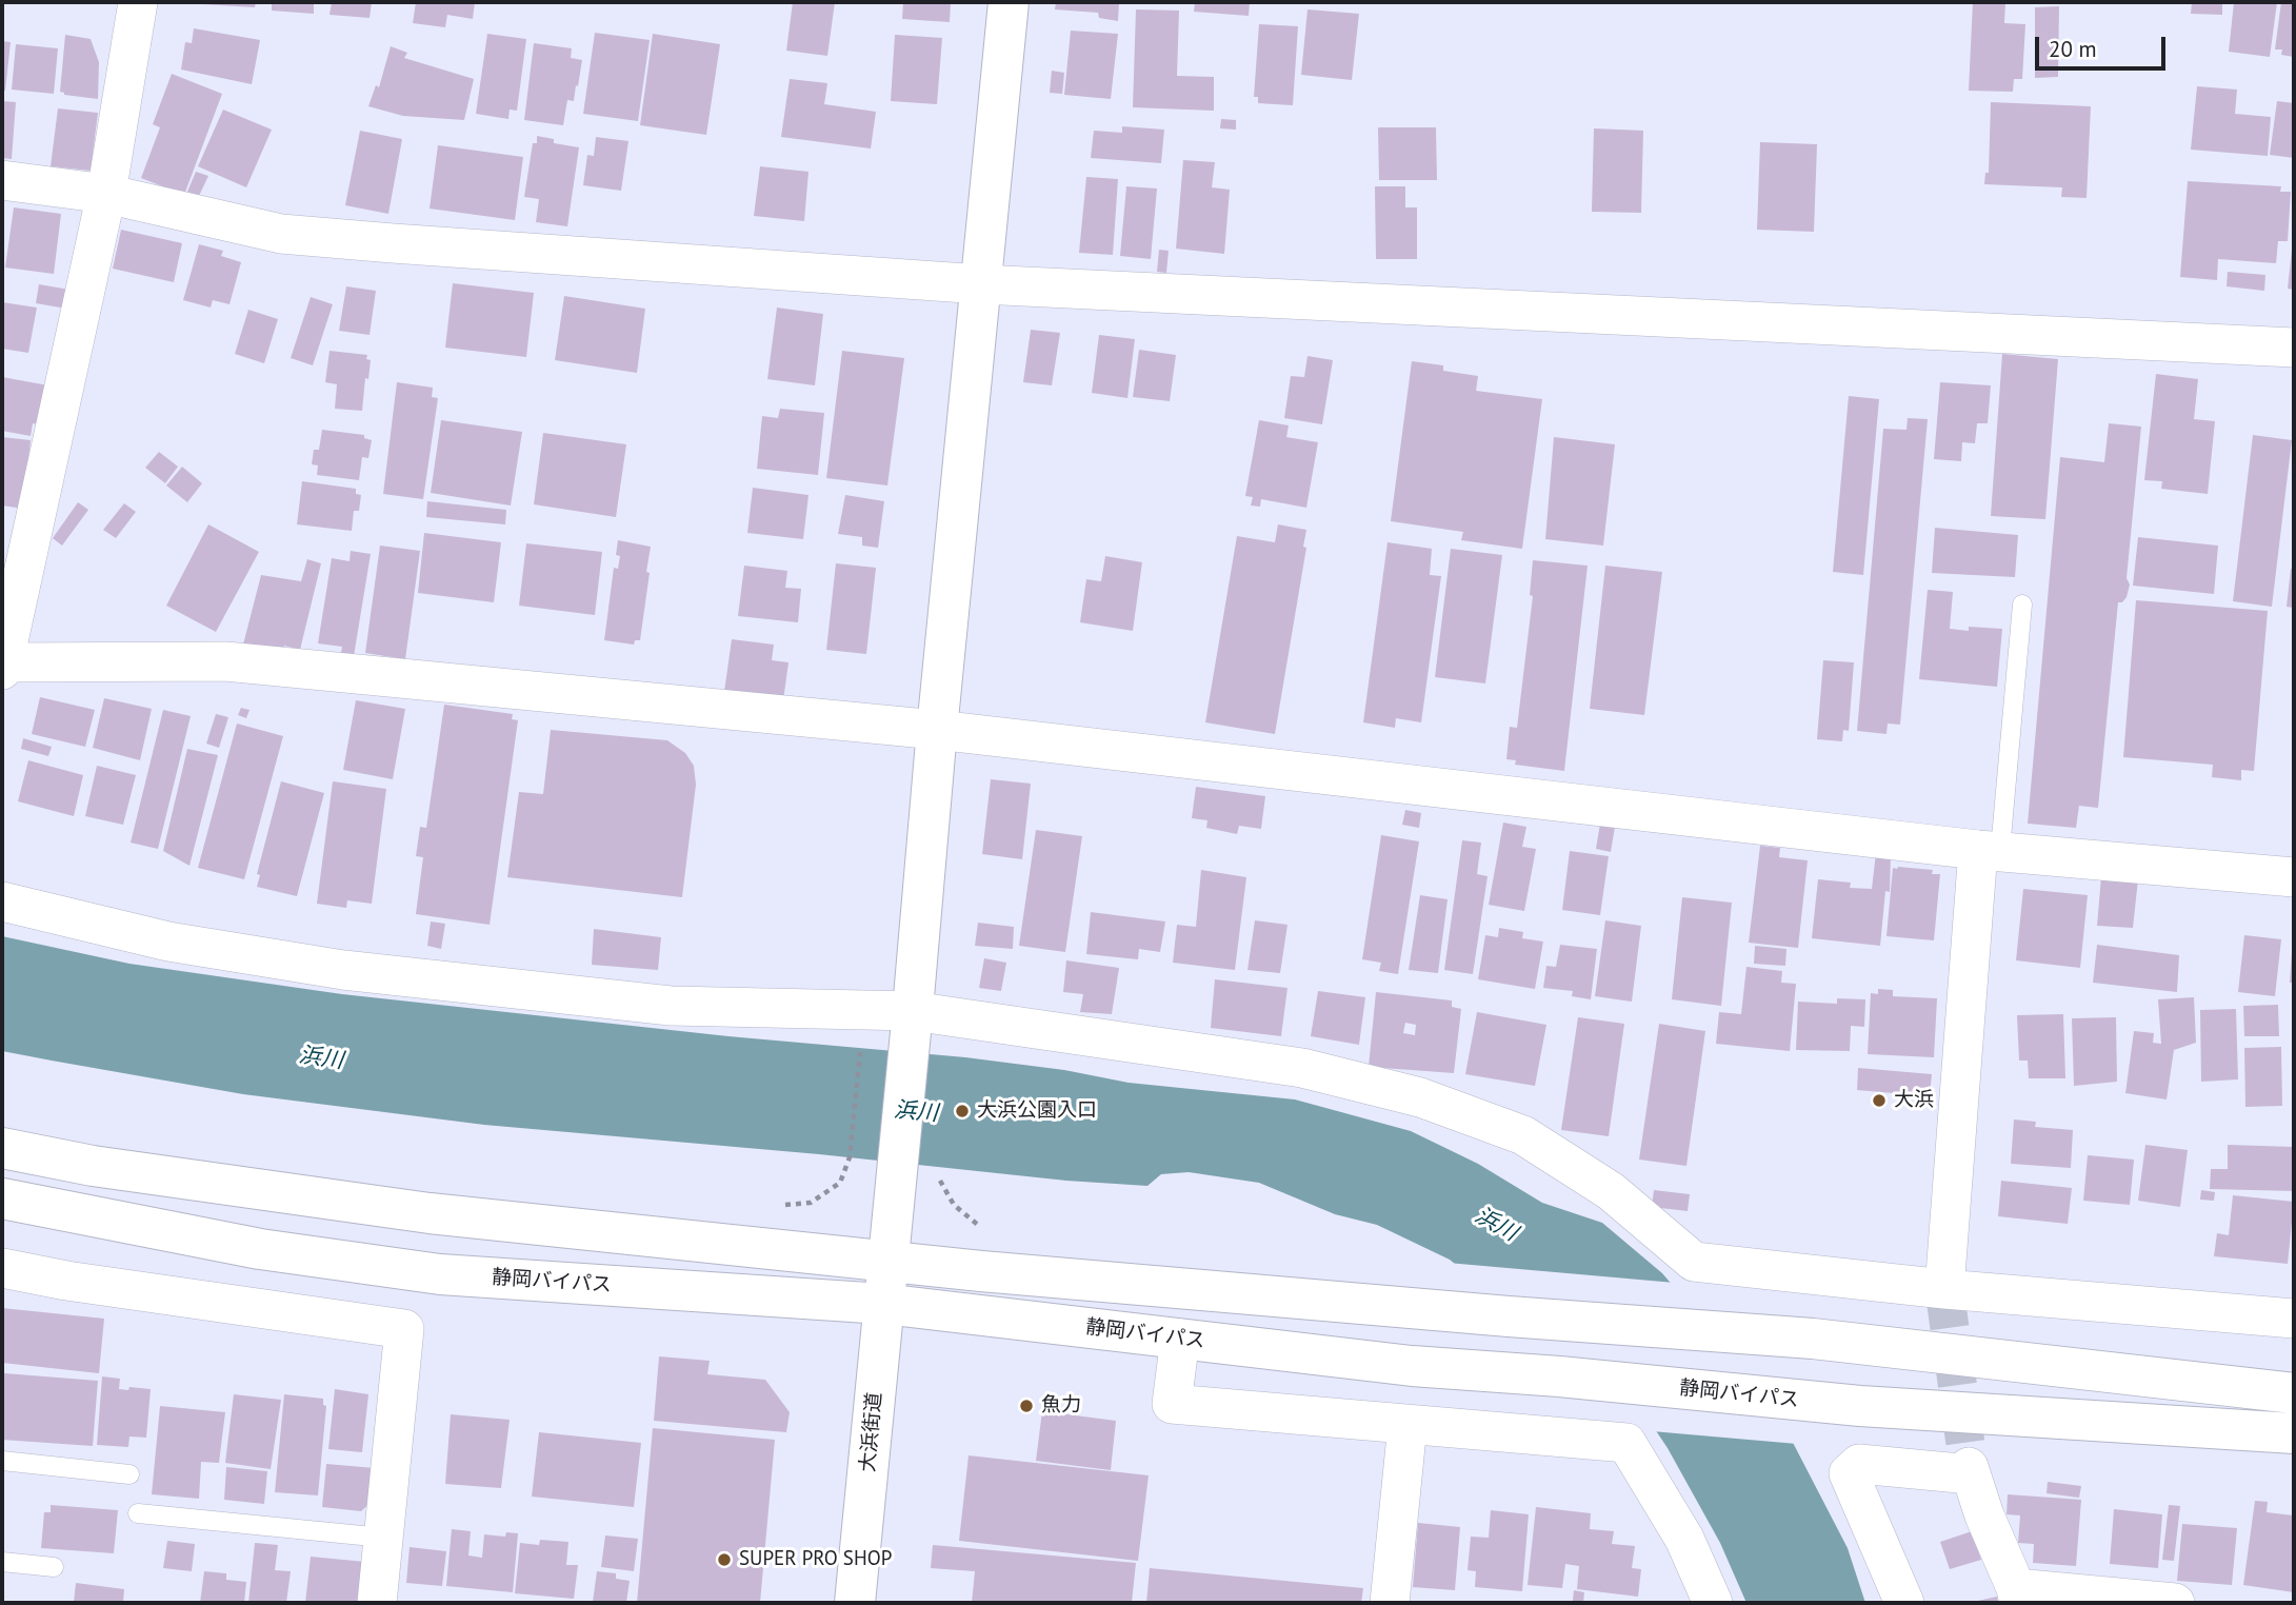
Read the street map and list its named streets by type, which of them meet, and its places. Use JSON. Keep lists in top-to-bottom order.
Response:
{
  "streets": {
    "main road": ["静岡バイパス", "大浜街道"]
  },
  "crossings": [
    ["静岡バイパス", "大浜街道"]
  ],
  "water": ["浜川"],
  "places": [
    "大浜",
    "大浜公園入口",
    "魚力",
    "SUPER PRO SHOP"
  ],
  "scale_bar": "20 m"
}
